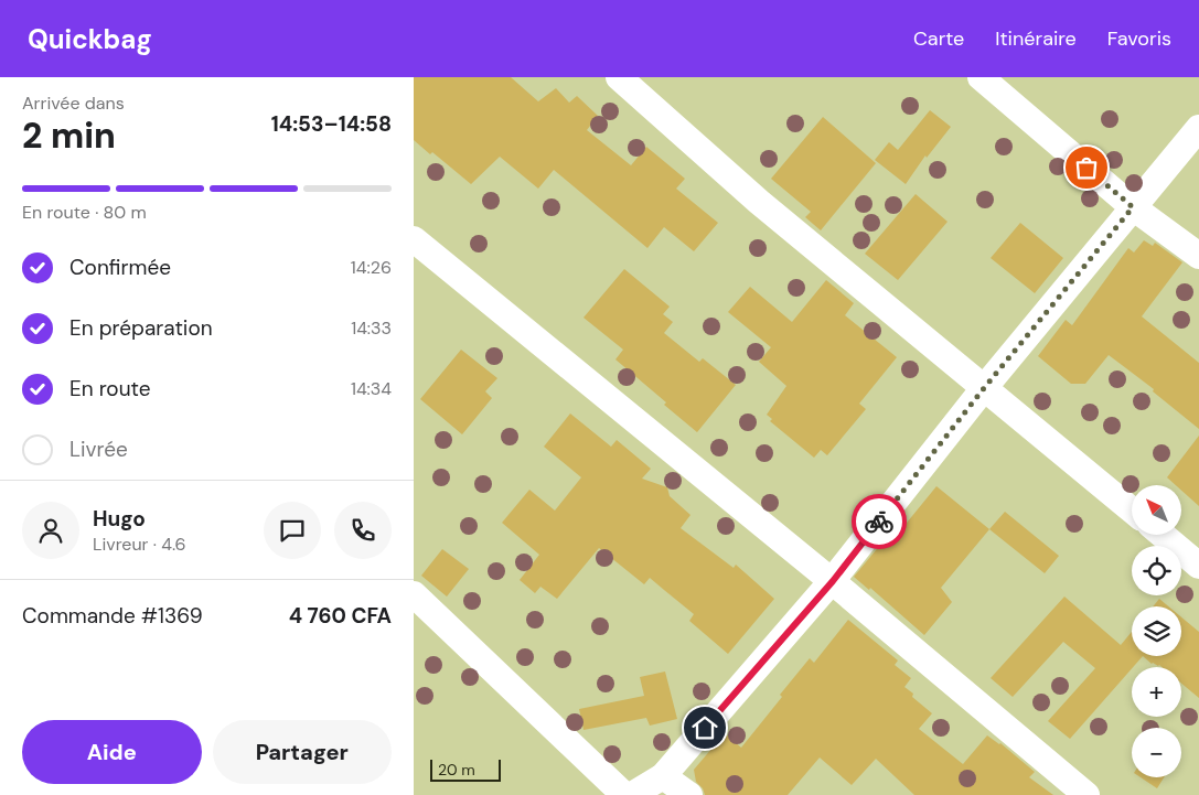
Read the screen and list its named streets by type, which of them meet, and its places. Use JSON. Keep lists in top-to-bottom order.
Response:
{
  "scale_bar": "20 m",
  "north": "top left",
  "page": {
    "header": "Quickbag",
    "nav": ["Carte", "Itinéraire", "Favoris"],
    "heading": ["2 min", "Arrivée dans", "14:53–14:58"],
    "panel": [
      "Hugo",
      "Livreur · 4.6",
      "Commande #1369",
      "4 760 CFA"
    ],
    "bar": "En route · 80 m",
    "list": [
      ["Confirmée", "14:26"],
      ["En préparation", "14:33"],
      ["En route", "14:34"],
      "Livrée"
    ],
    "map_buttons": ["+", "−"],
    "buttons": ["Aide", "Partager"],
    "scale": "20 m"
  }
}
